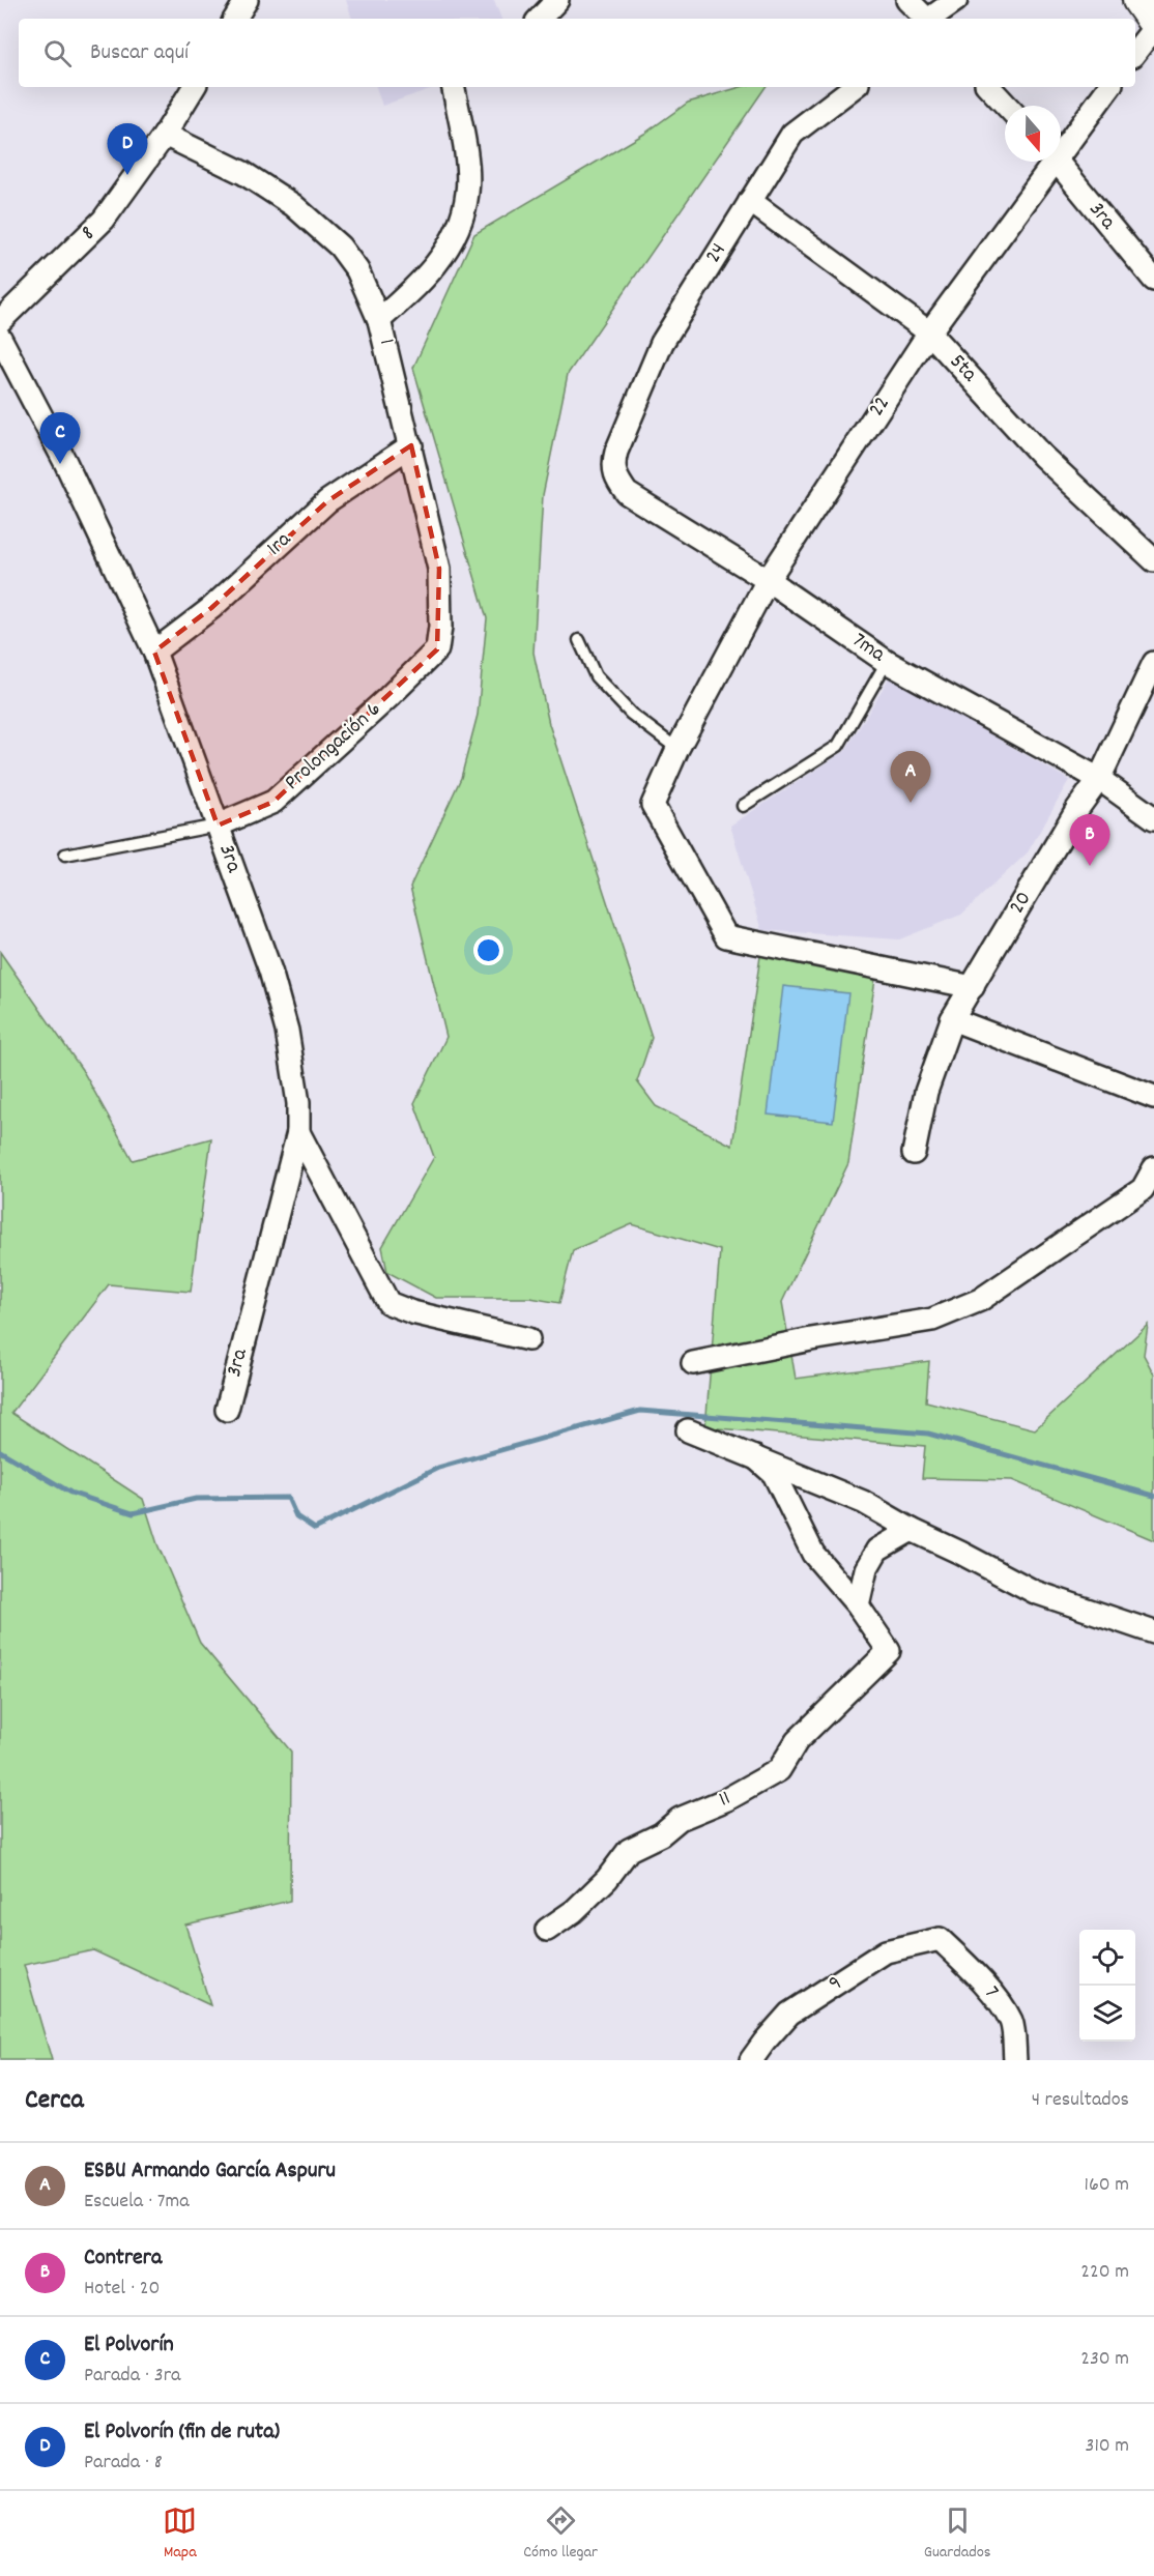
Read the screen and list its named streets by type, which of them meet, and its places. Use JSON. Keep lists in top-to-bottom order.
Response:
{
  "streets": {
    "street": [
      "3ra",
      "8",
      "24",
      "1",
      "5ta",
      "22",
      "1ra",
      "7ma",
      "Prolongación 6",
      "20",
      "11",
      "9",
      "7"
    ]
  },
  "crossings": [
    ["3ra", "1ra"],
    ["3ra", "Prolongación 6"],
    ["8", "1"],
    ["24", "5ta"],
    ["24", "7ma"],
    ["1", "1ra"],
    ["1", "Prolongación 6"],
    ["5ta", "22"],
    ["22", "7ma"],
    ["22", "20"],
    ["7ma", "20"],
    ["9", "7"]
  ],
  "north": "bottom",
  "page": {
    "search": "Buscar aquí",
    "pins": [
      "D",
      "C",
      "A",
      "B"
    ],
    "heading": ["Cerca", "4 resultados"],
    "list": [
      {
        "mark": "A",
        "name": "ESBU Armando García Aspuru",
        "note": "Escuela · 7ma",
        "value": "160 m"
      },
      {
        "mark": "B",
        "name": "Contrera",
        "note": "Hotel · 20",
        "value": "220 m"
      },
      {
        "mark": "C",
        "name": "El Polvorín",
        "note": "Parada · 3ra",
        "value": "230 m"
      },
      {
        "mark": "D",
        "name": "El Polvorín (fin de ruta)",
        "note": "Parada · 8",
        "value": "310 m"
      }
    ],
    "nav": ["Mapa", "Cómo llegar", "Guardados"]
  }
}
